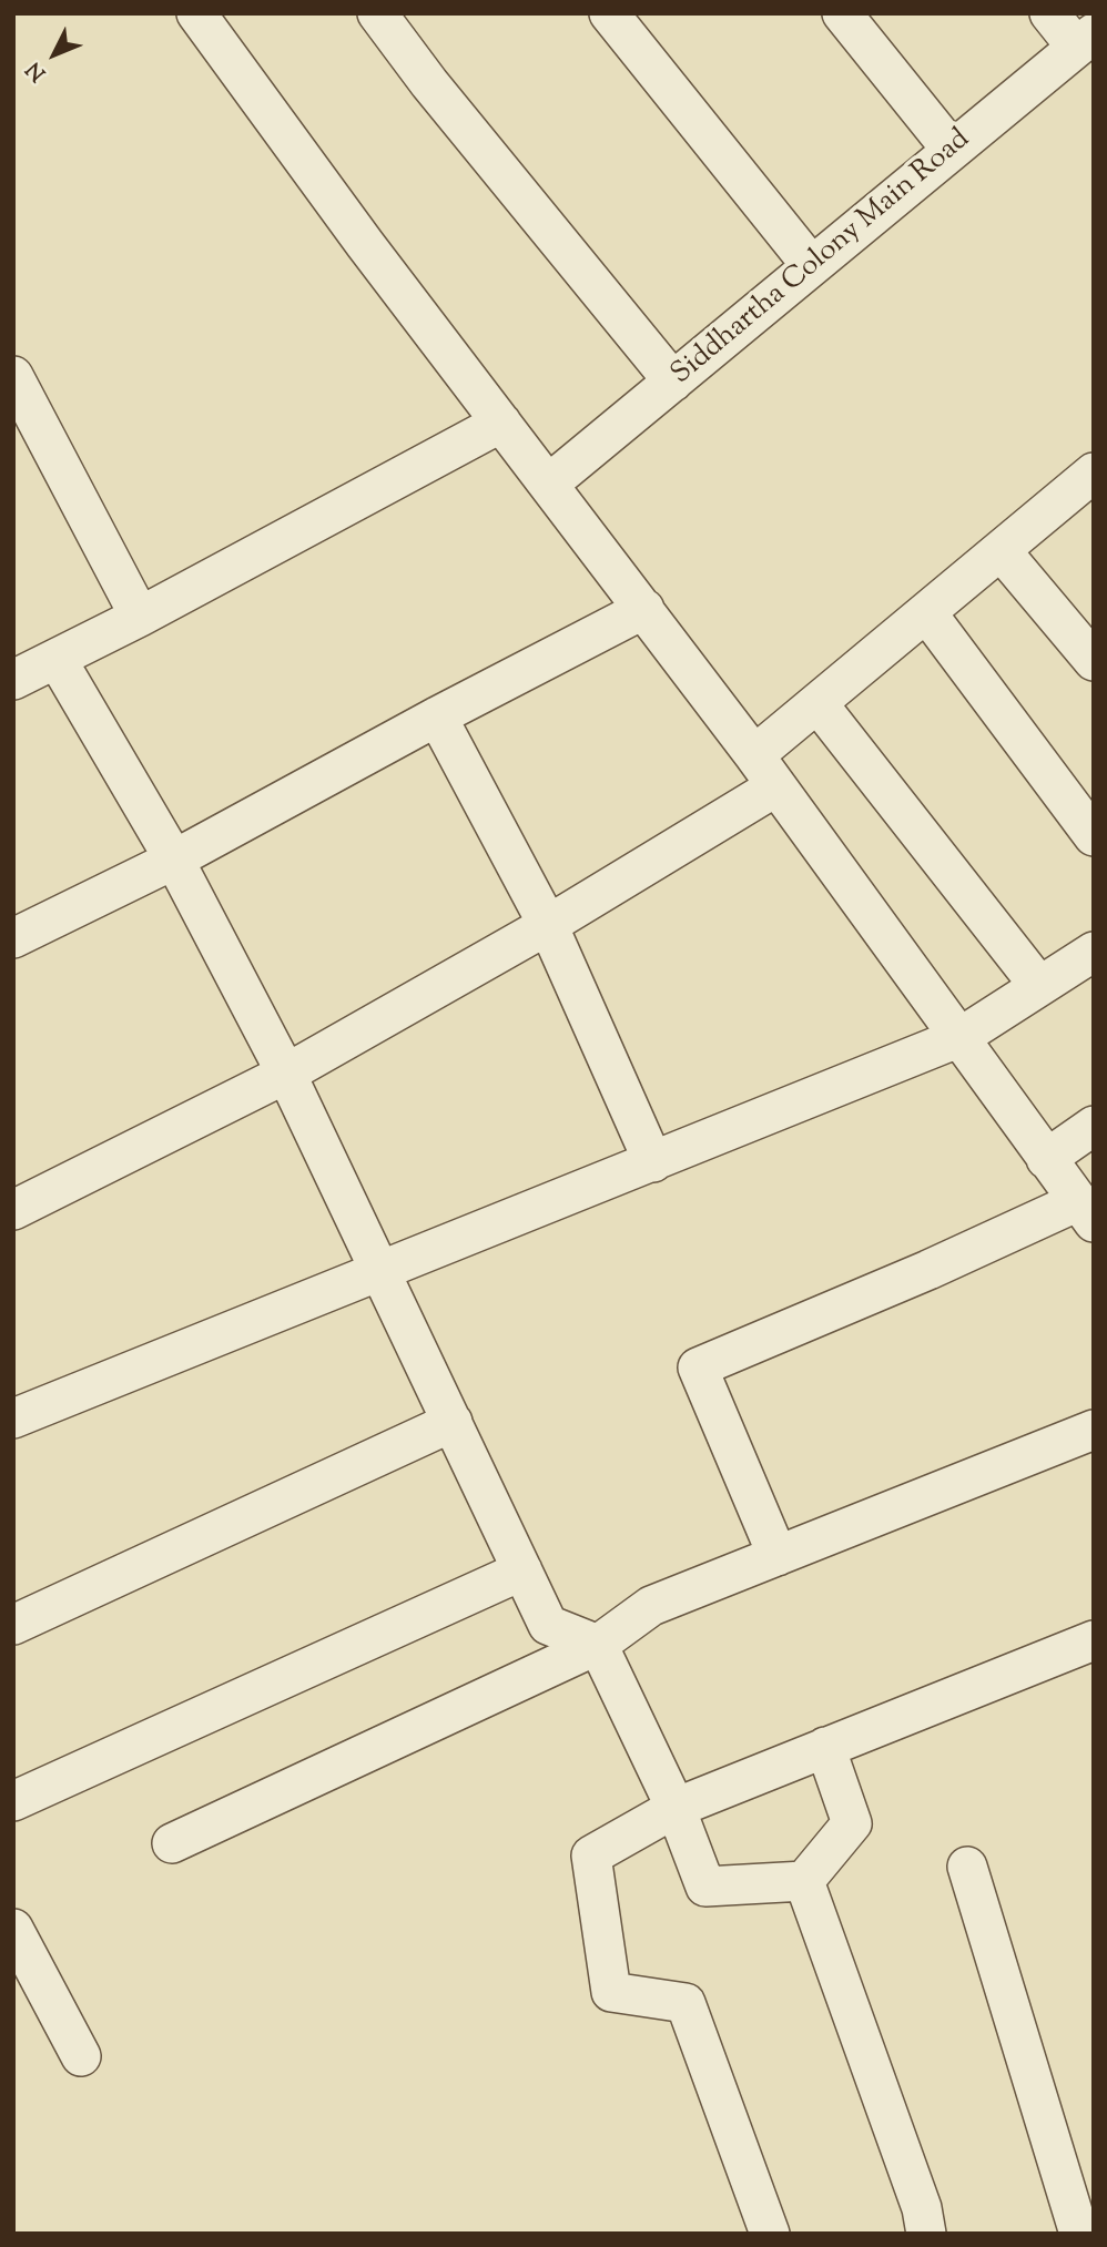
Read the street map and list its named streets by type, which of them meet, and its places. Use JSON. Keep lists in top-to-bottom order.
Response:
{
  "streets": {
    "street": ["Siddhartha Colony Main Road"]
  },
  "north": "bottom left"
}
